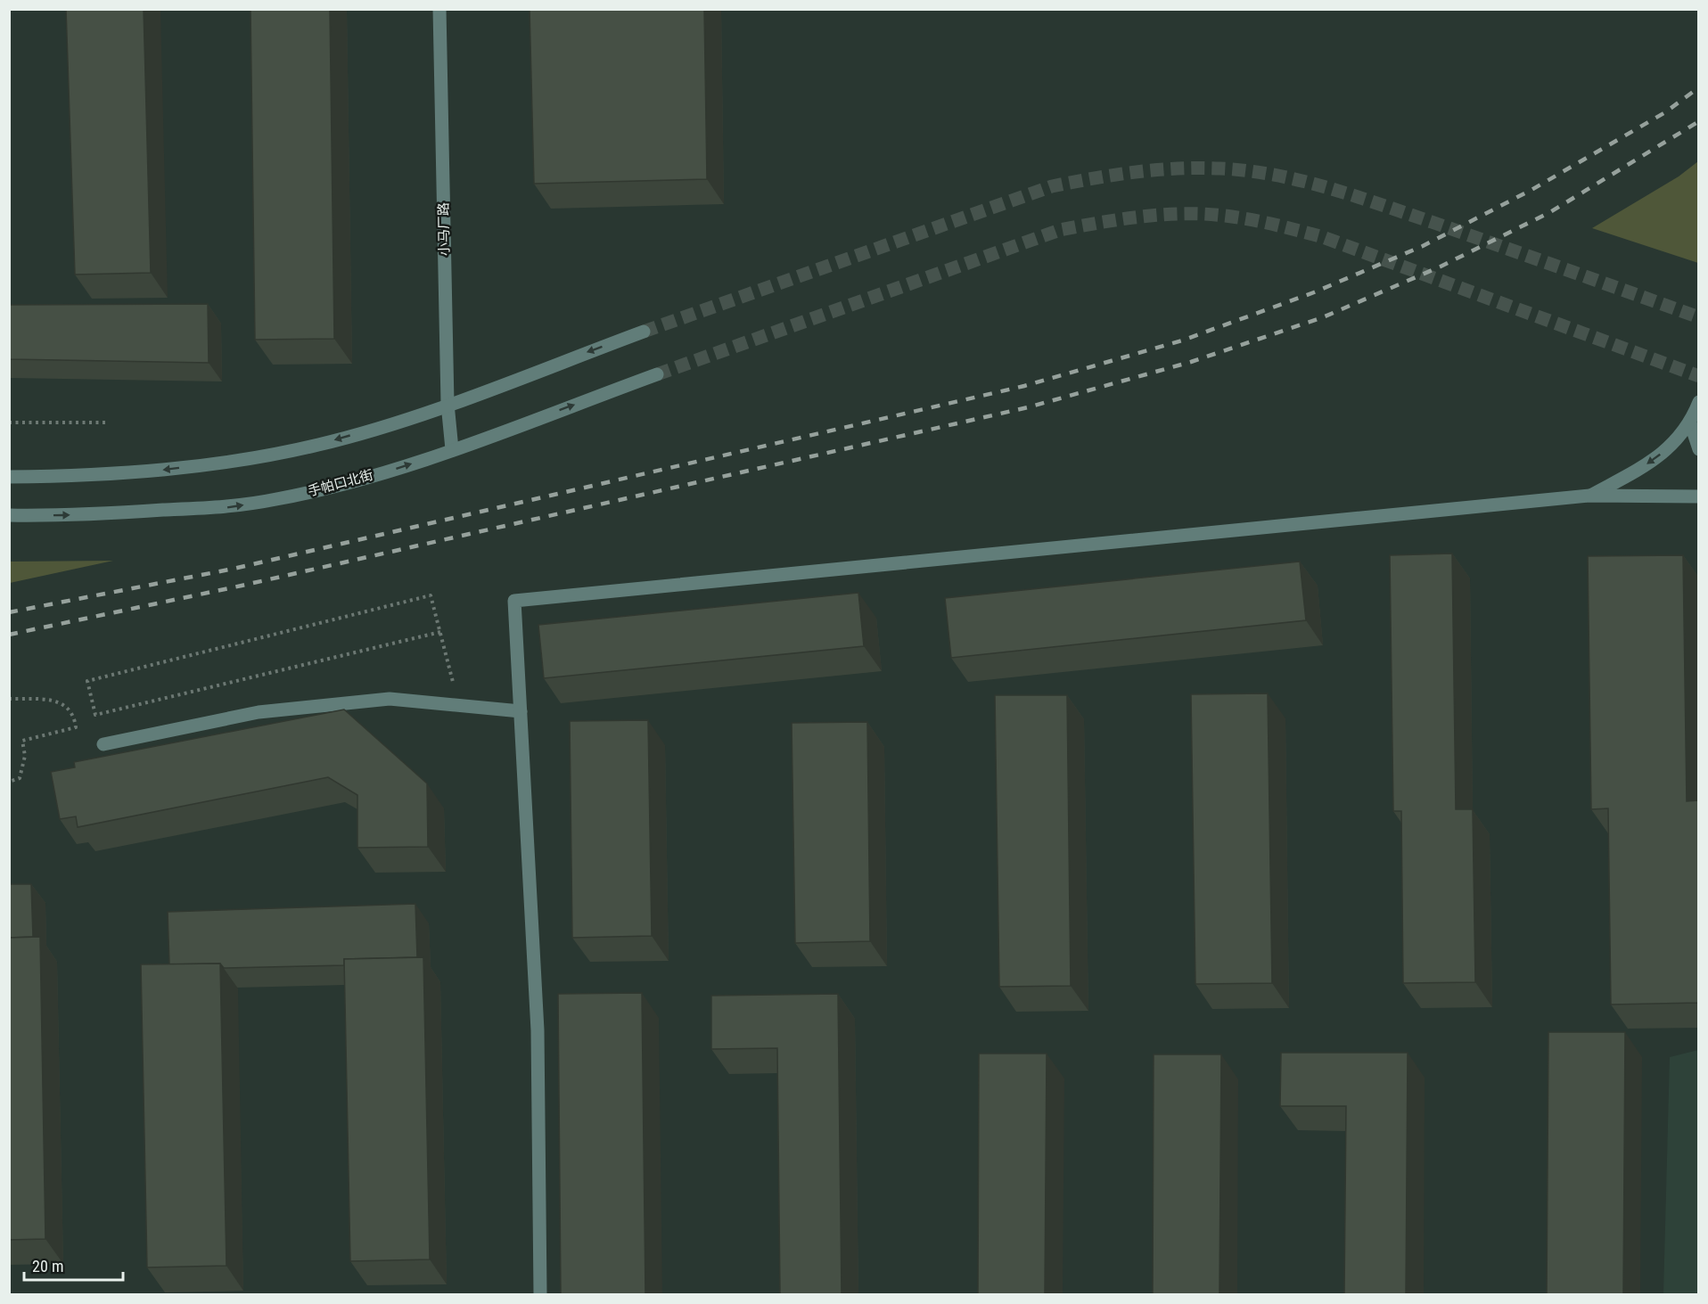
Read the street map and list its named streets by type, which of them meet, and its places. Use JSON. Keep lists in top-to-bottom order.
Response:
{
  "streets": {
    "street": ["小马厂路", "手帕口北街"]
  },
  "crossings": [
    ["小马厂路", "手帕口北街"]
  ],
  "scale_bar": "20 m"
}
